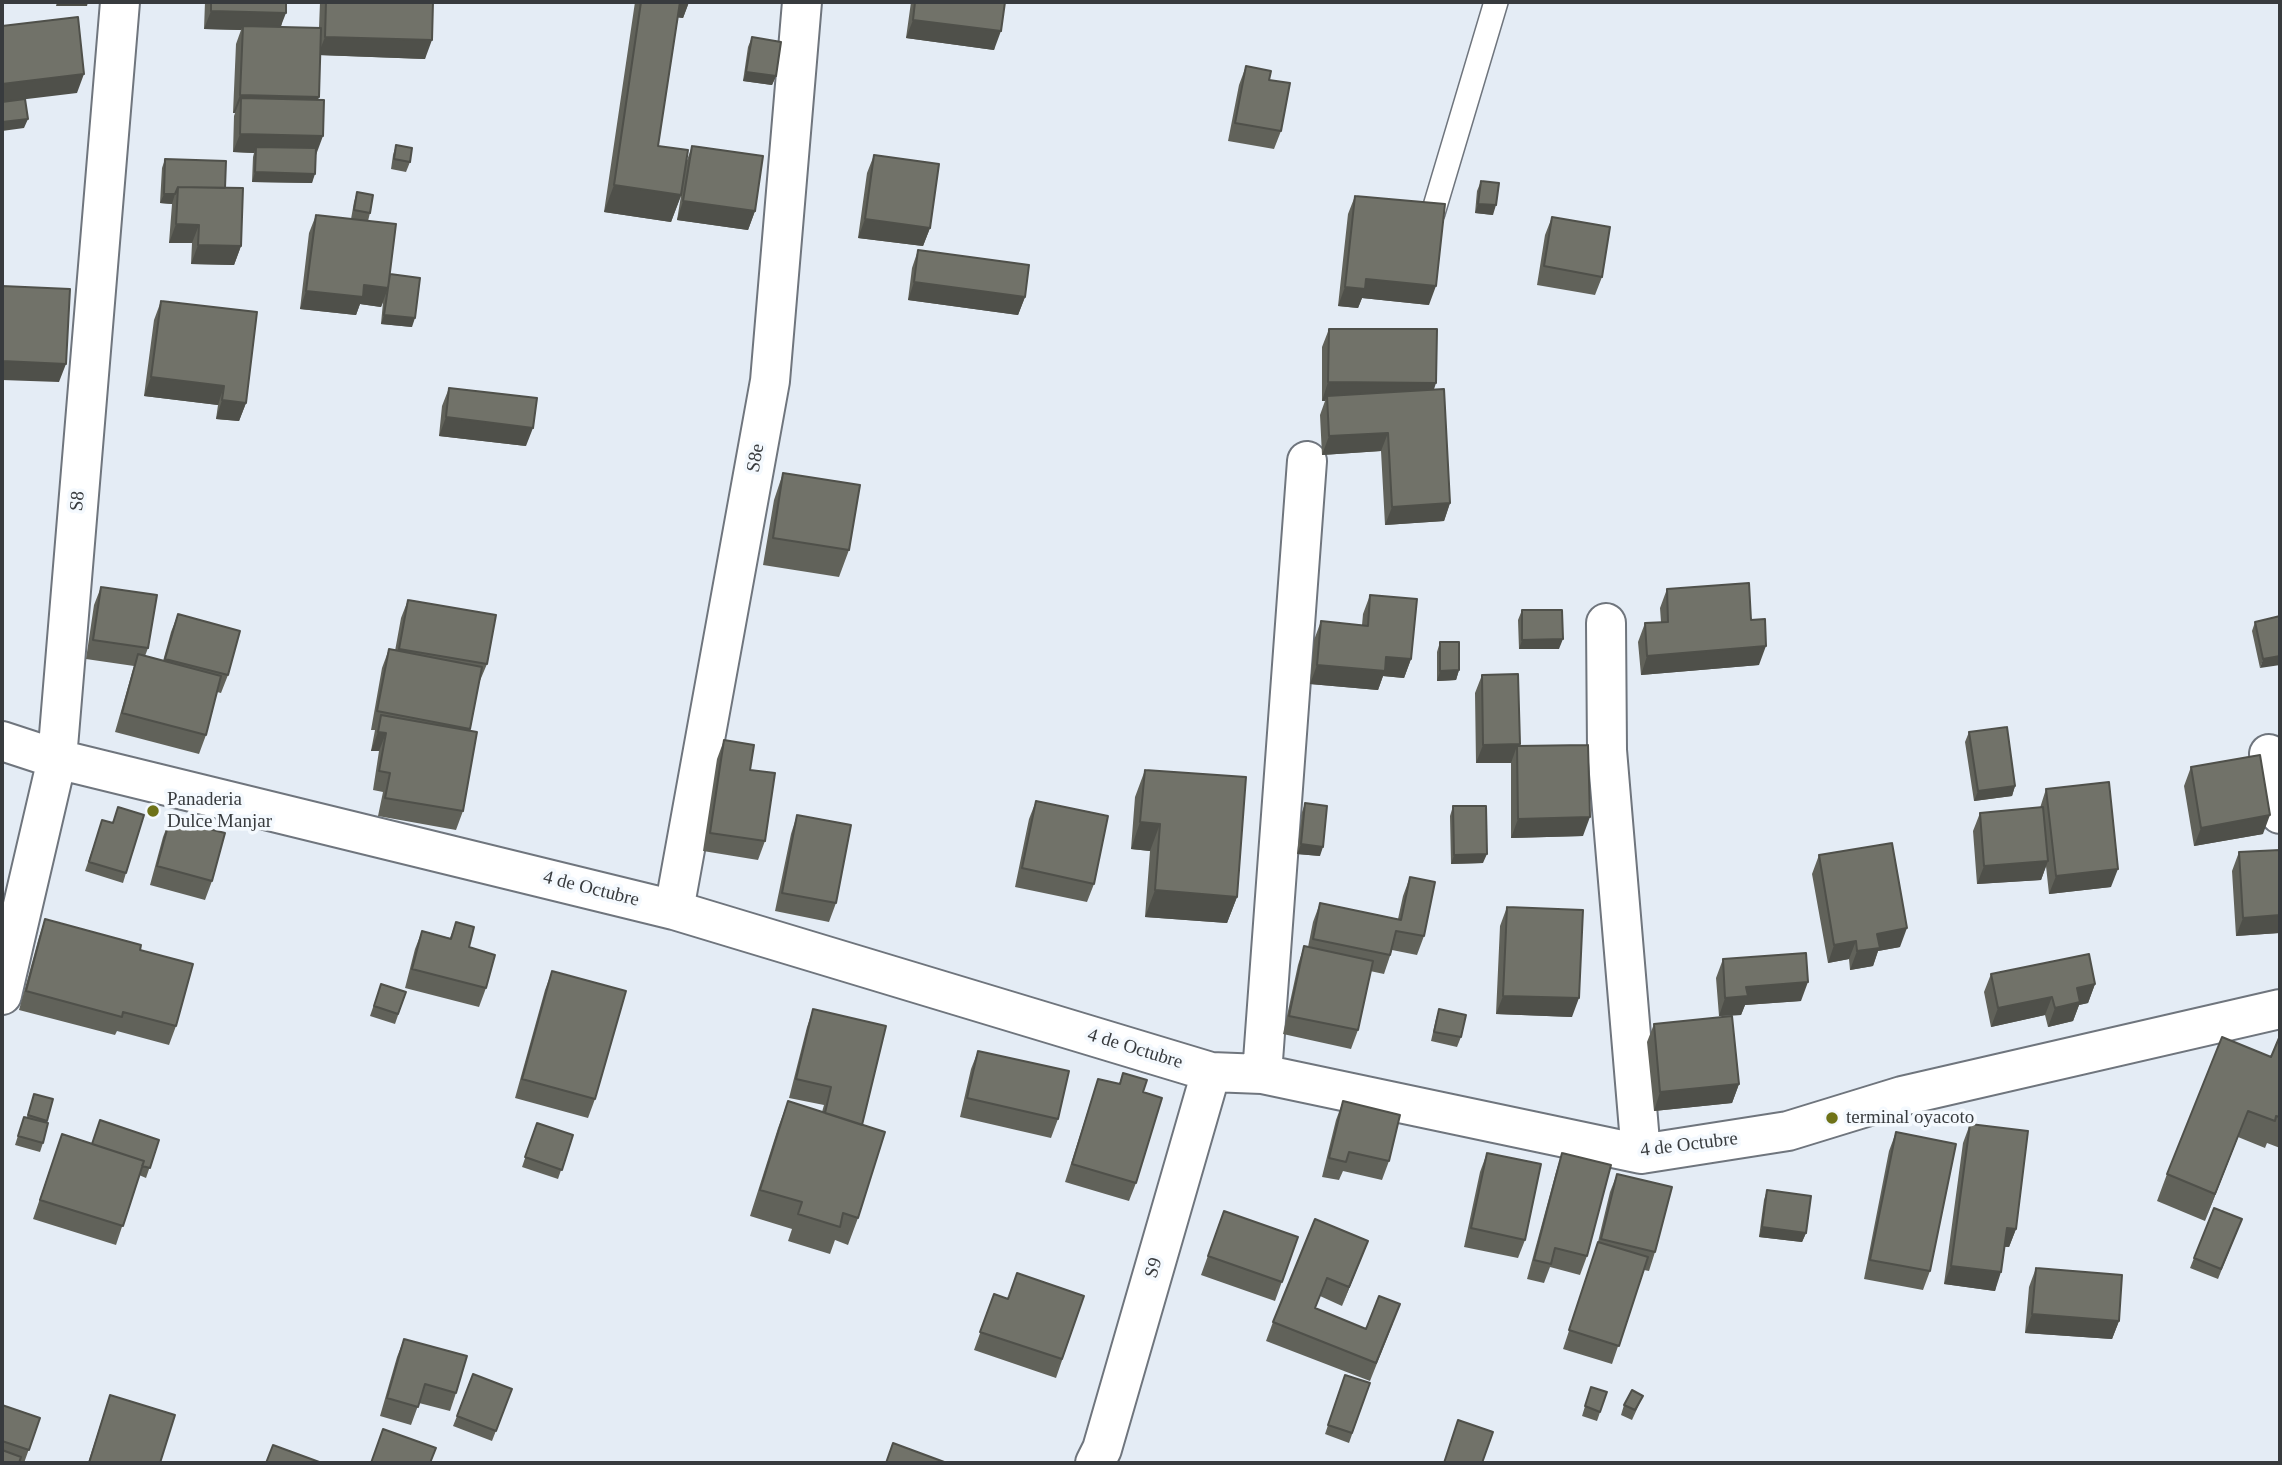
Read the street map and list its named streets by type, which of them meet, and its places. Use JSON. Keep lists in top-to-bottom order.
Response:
{
  "streets": {
    "street": [
      "S8e",
      "S8",
      "4 de Octubre",
      "S9"
    ]
  },
  "crossings": [
    ["S8e", "4 de Octubre"],
    ["S8", "4 de Octubre"],
    ["4 de Octubre", "S9"]
  ],
  "places": ["Panaderia Dulce Manjar", "terminal oyacoto"]
}
